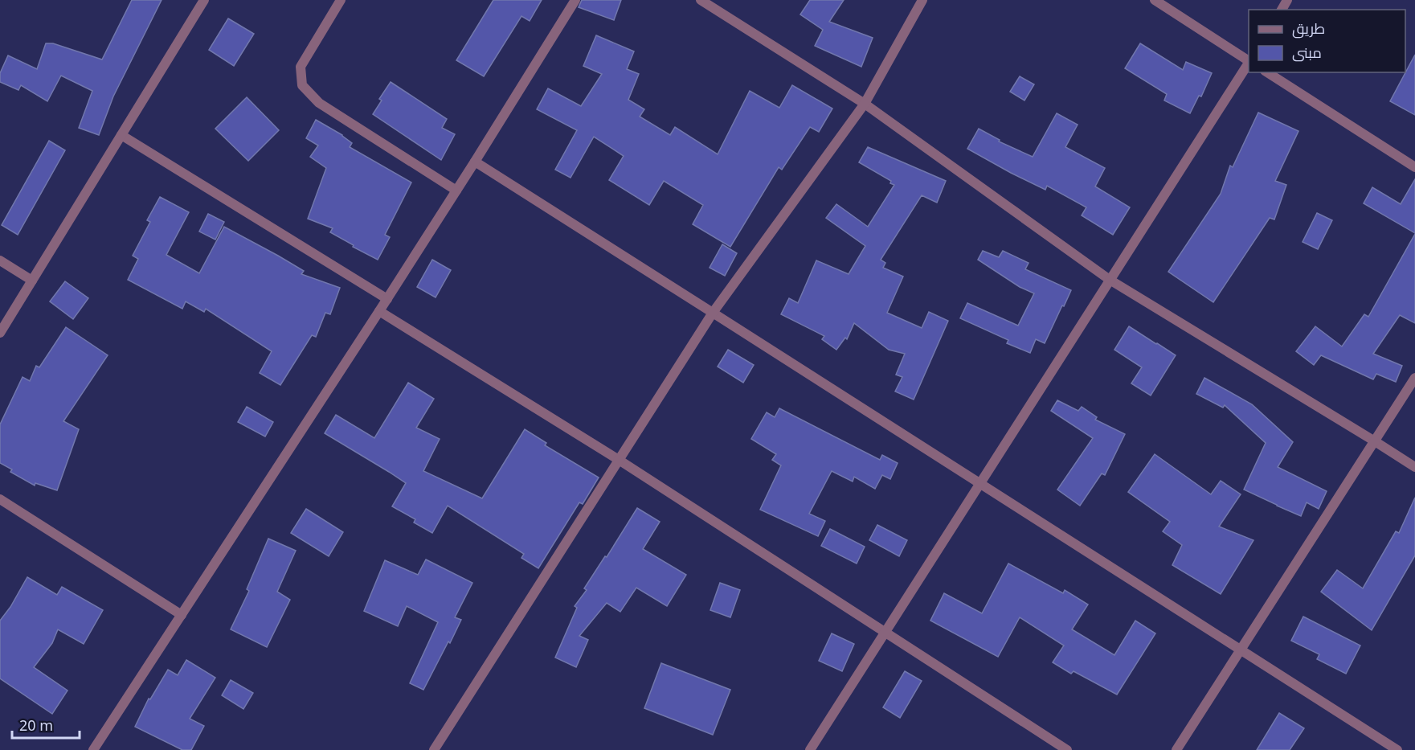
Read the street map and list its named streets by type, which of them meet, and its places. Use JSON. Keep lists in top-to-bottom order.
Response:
{
  "legend": ["طريق", "مبنى"],
  "scale_bar": "20 m"
}
